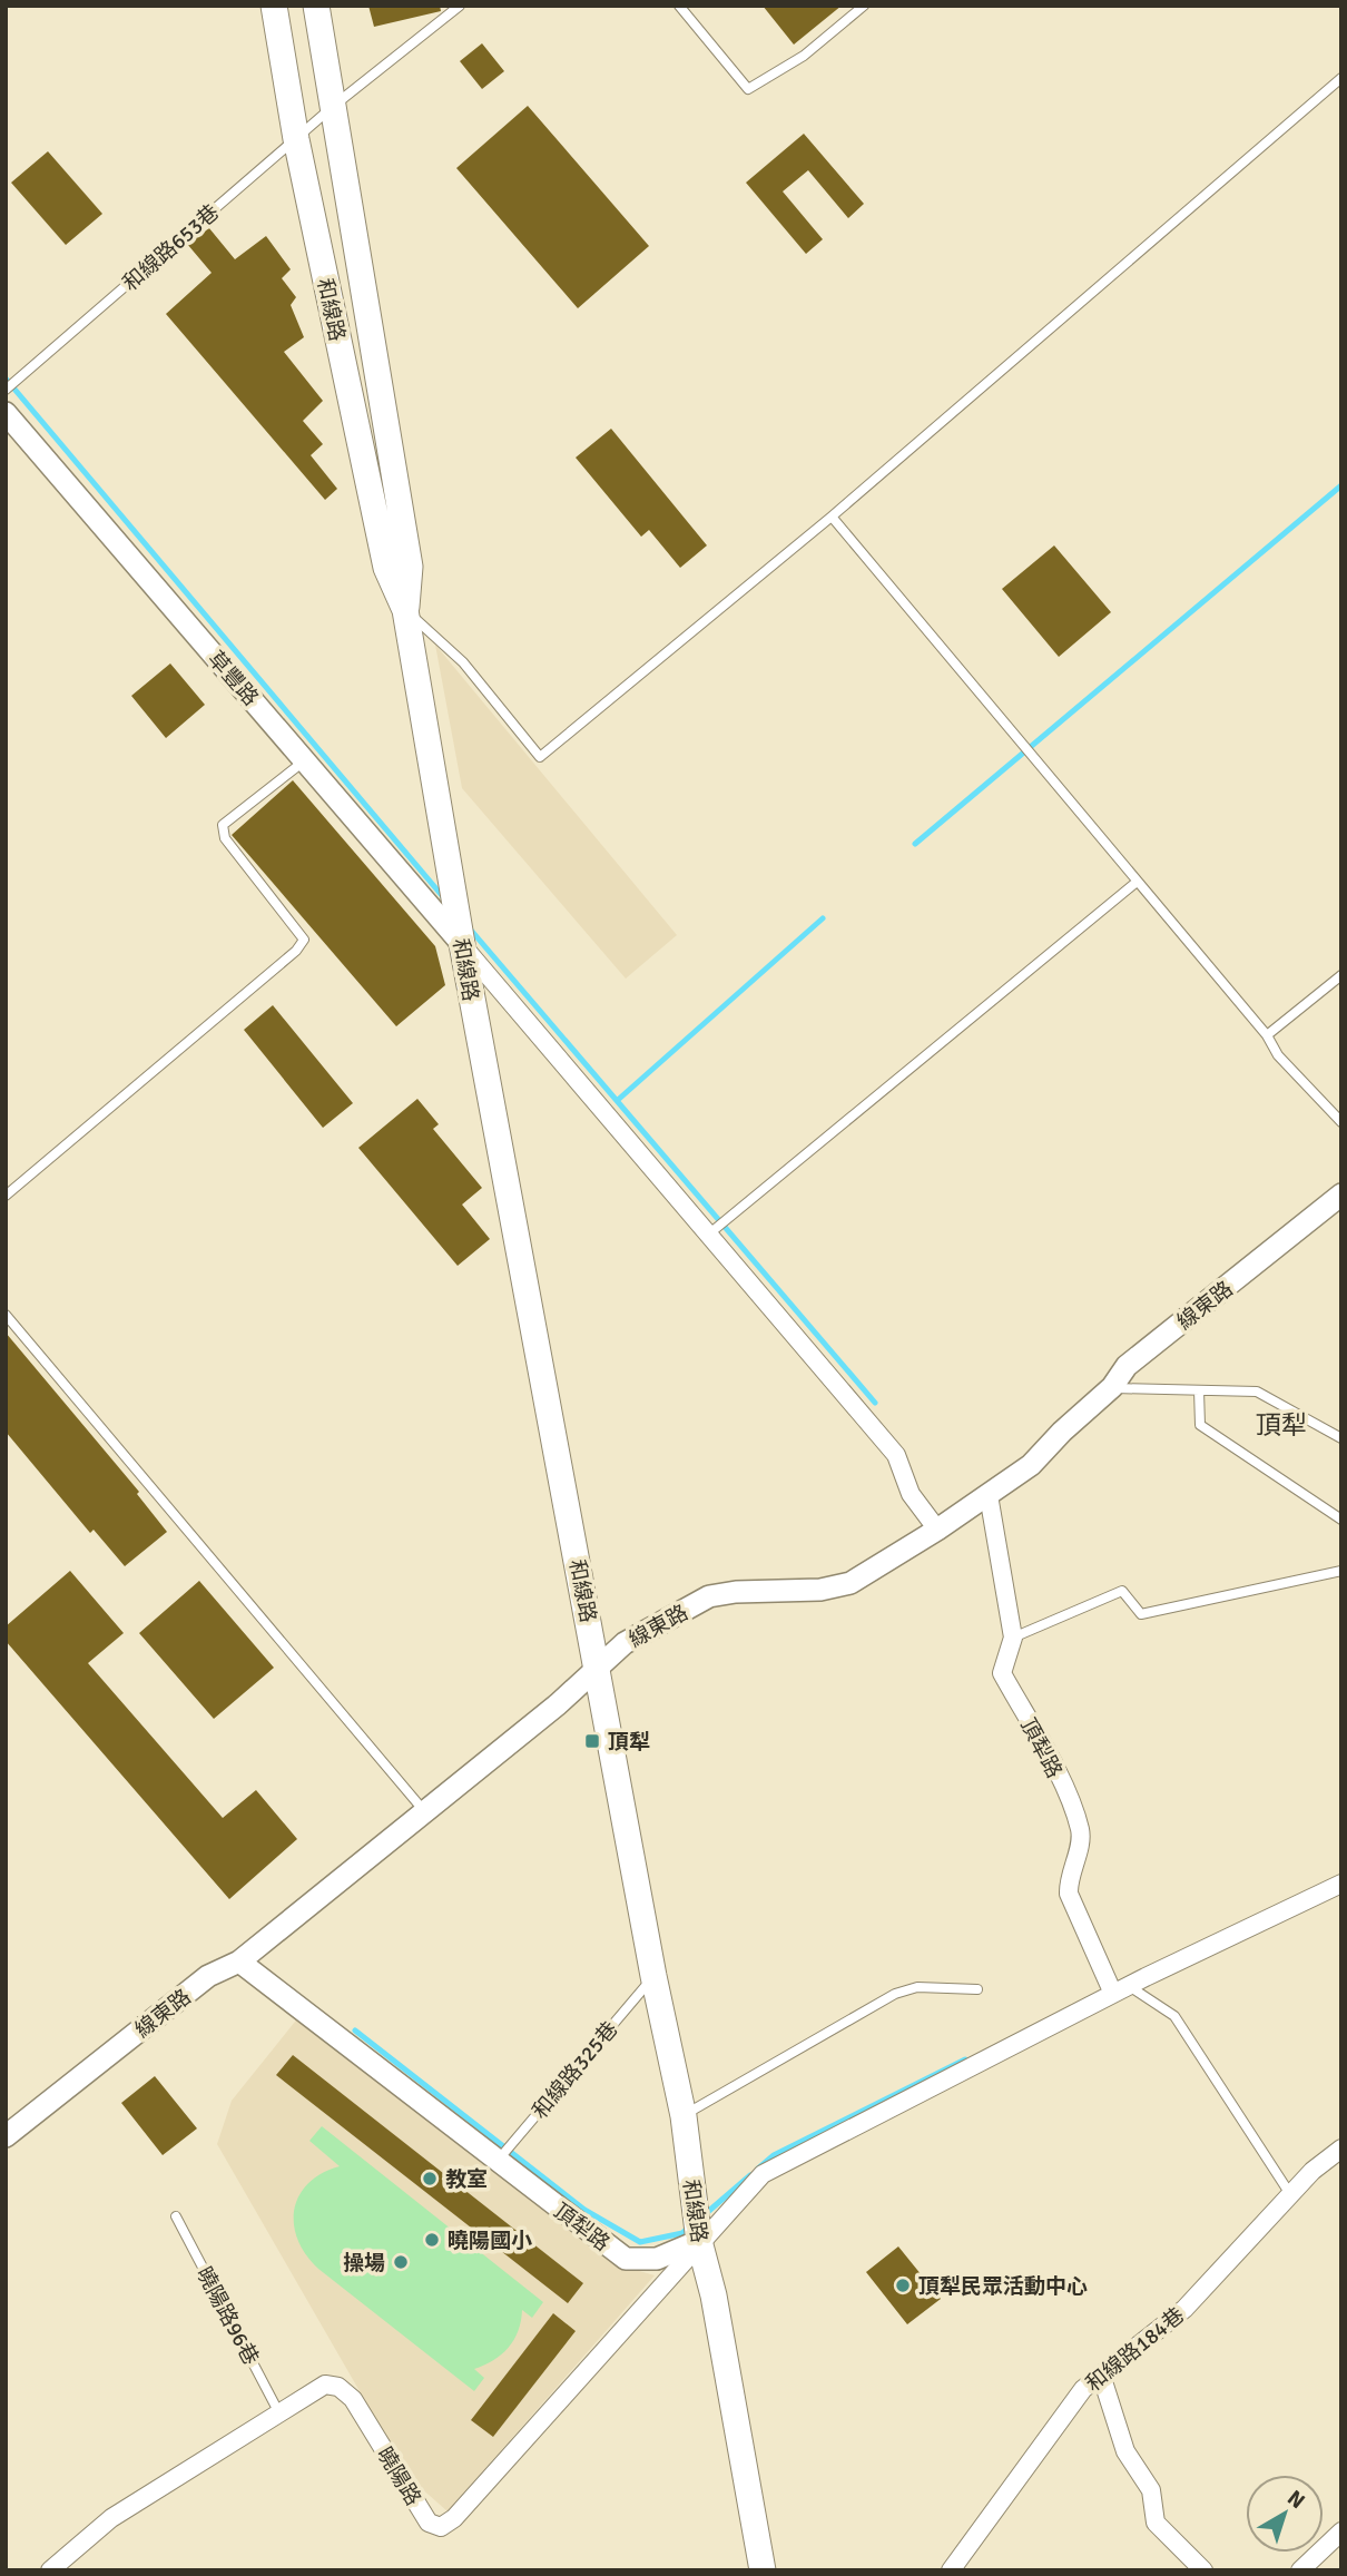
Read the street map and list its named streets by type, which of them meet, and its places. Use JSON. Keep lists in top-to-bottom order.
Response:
{
  "streets": {
    "main road": ["和線路"],
    "street": [
      "草豐路",
      "線東路",
      "頂犁路",
      "和線路184巷",
      "曉陽路"
    ],
    "lane": ["和線路653巷", "和線路325巷", "曉陽路96巷"]
  },
  "crossings": [
    ["和線路653巷", "和線路"],
    ["和線路", "草豐路"],
    ["和線路", "線東路"],
    ["和線路", "頂犁路"],
    ["和線路", "和線路325巷"],
    ["和線路", "曉陽路"],
    ["線東路", "頂犁路"],
    ["頂犁路", "和線路325巷"],
    ["頂犁路", "曉陽路"],
    ["曉陽路96巷", "曉陽路"]
  ],
  "districts": ["頂犁"],
  "places": {
    "transit": ["頂犁"],
    "other": [
      "教室",
      "曉陽國小",
      "操場",
      "頂犁民眾活動中心"
    ]
  },
  "north": "top right"
}
